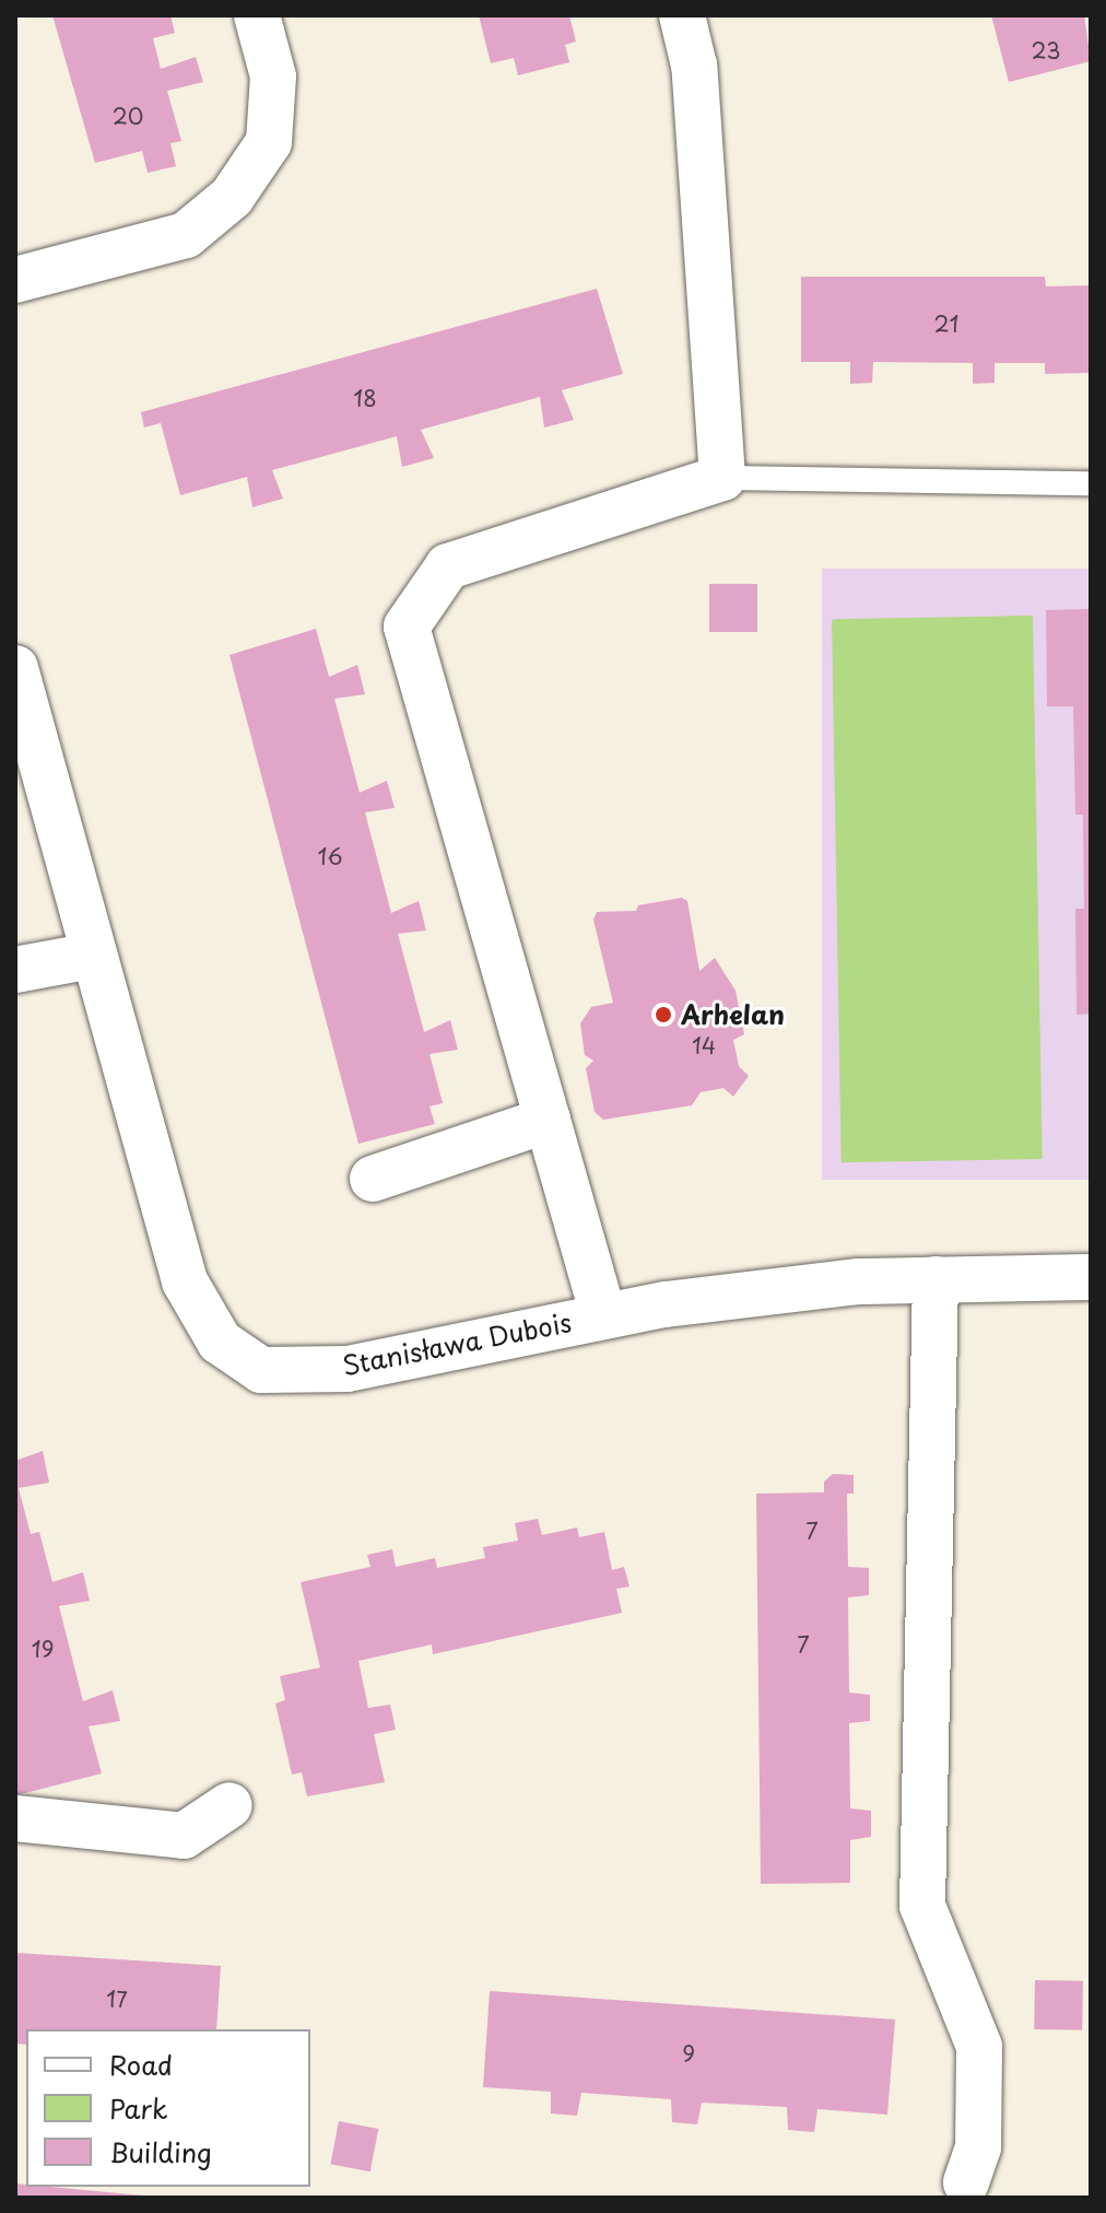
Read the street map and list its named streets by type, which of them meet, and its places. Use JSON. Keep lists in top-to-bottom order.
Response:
{
  "streets": {
    "street": ["Stanisława Dubois"]
  },
  "places": ["Arhelan"],
  "house_numbers": [
    "23",
    "20",
    "21",
    "18",
    "16",
    "14",
    "7",
    "7",
    "19",
    "17",
    "9"
  ],
  "legend": ["Road", "Park", "Building"]
}
